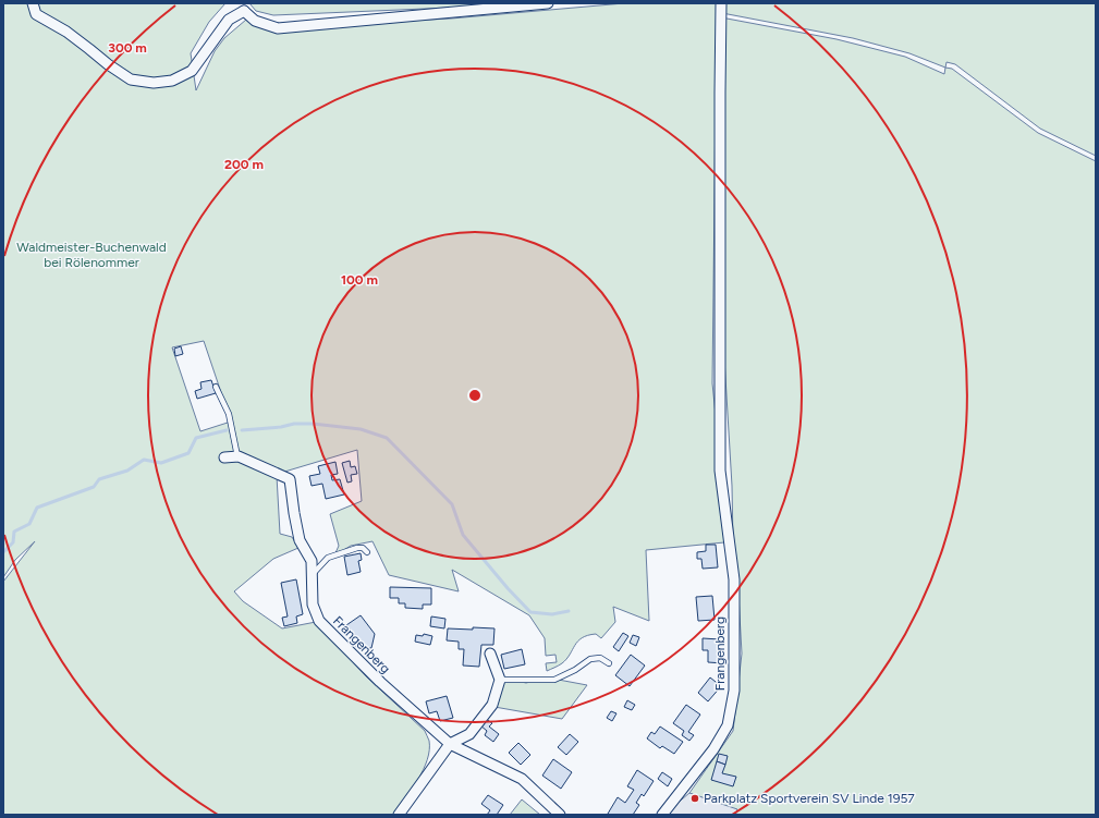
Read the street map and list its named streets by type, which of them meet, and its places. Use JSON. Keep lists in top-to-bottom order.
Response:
{
  "streets": {
    "street": ["Frangenberg"]
  },
  "parks": ["Waldmeister-Buchenwald bei Rölenommer"],
  "places": ["Parkplatz Sportverein SV Linde 1957"],
  "rings": ["300 m", "200 m", "100 m"]
}
